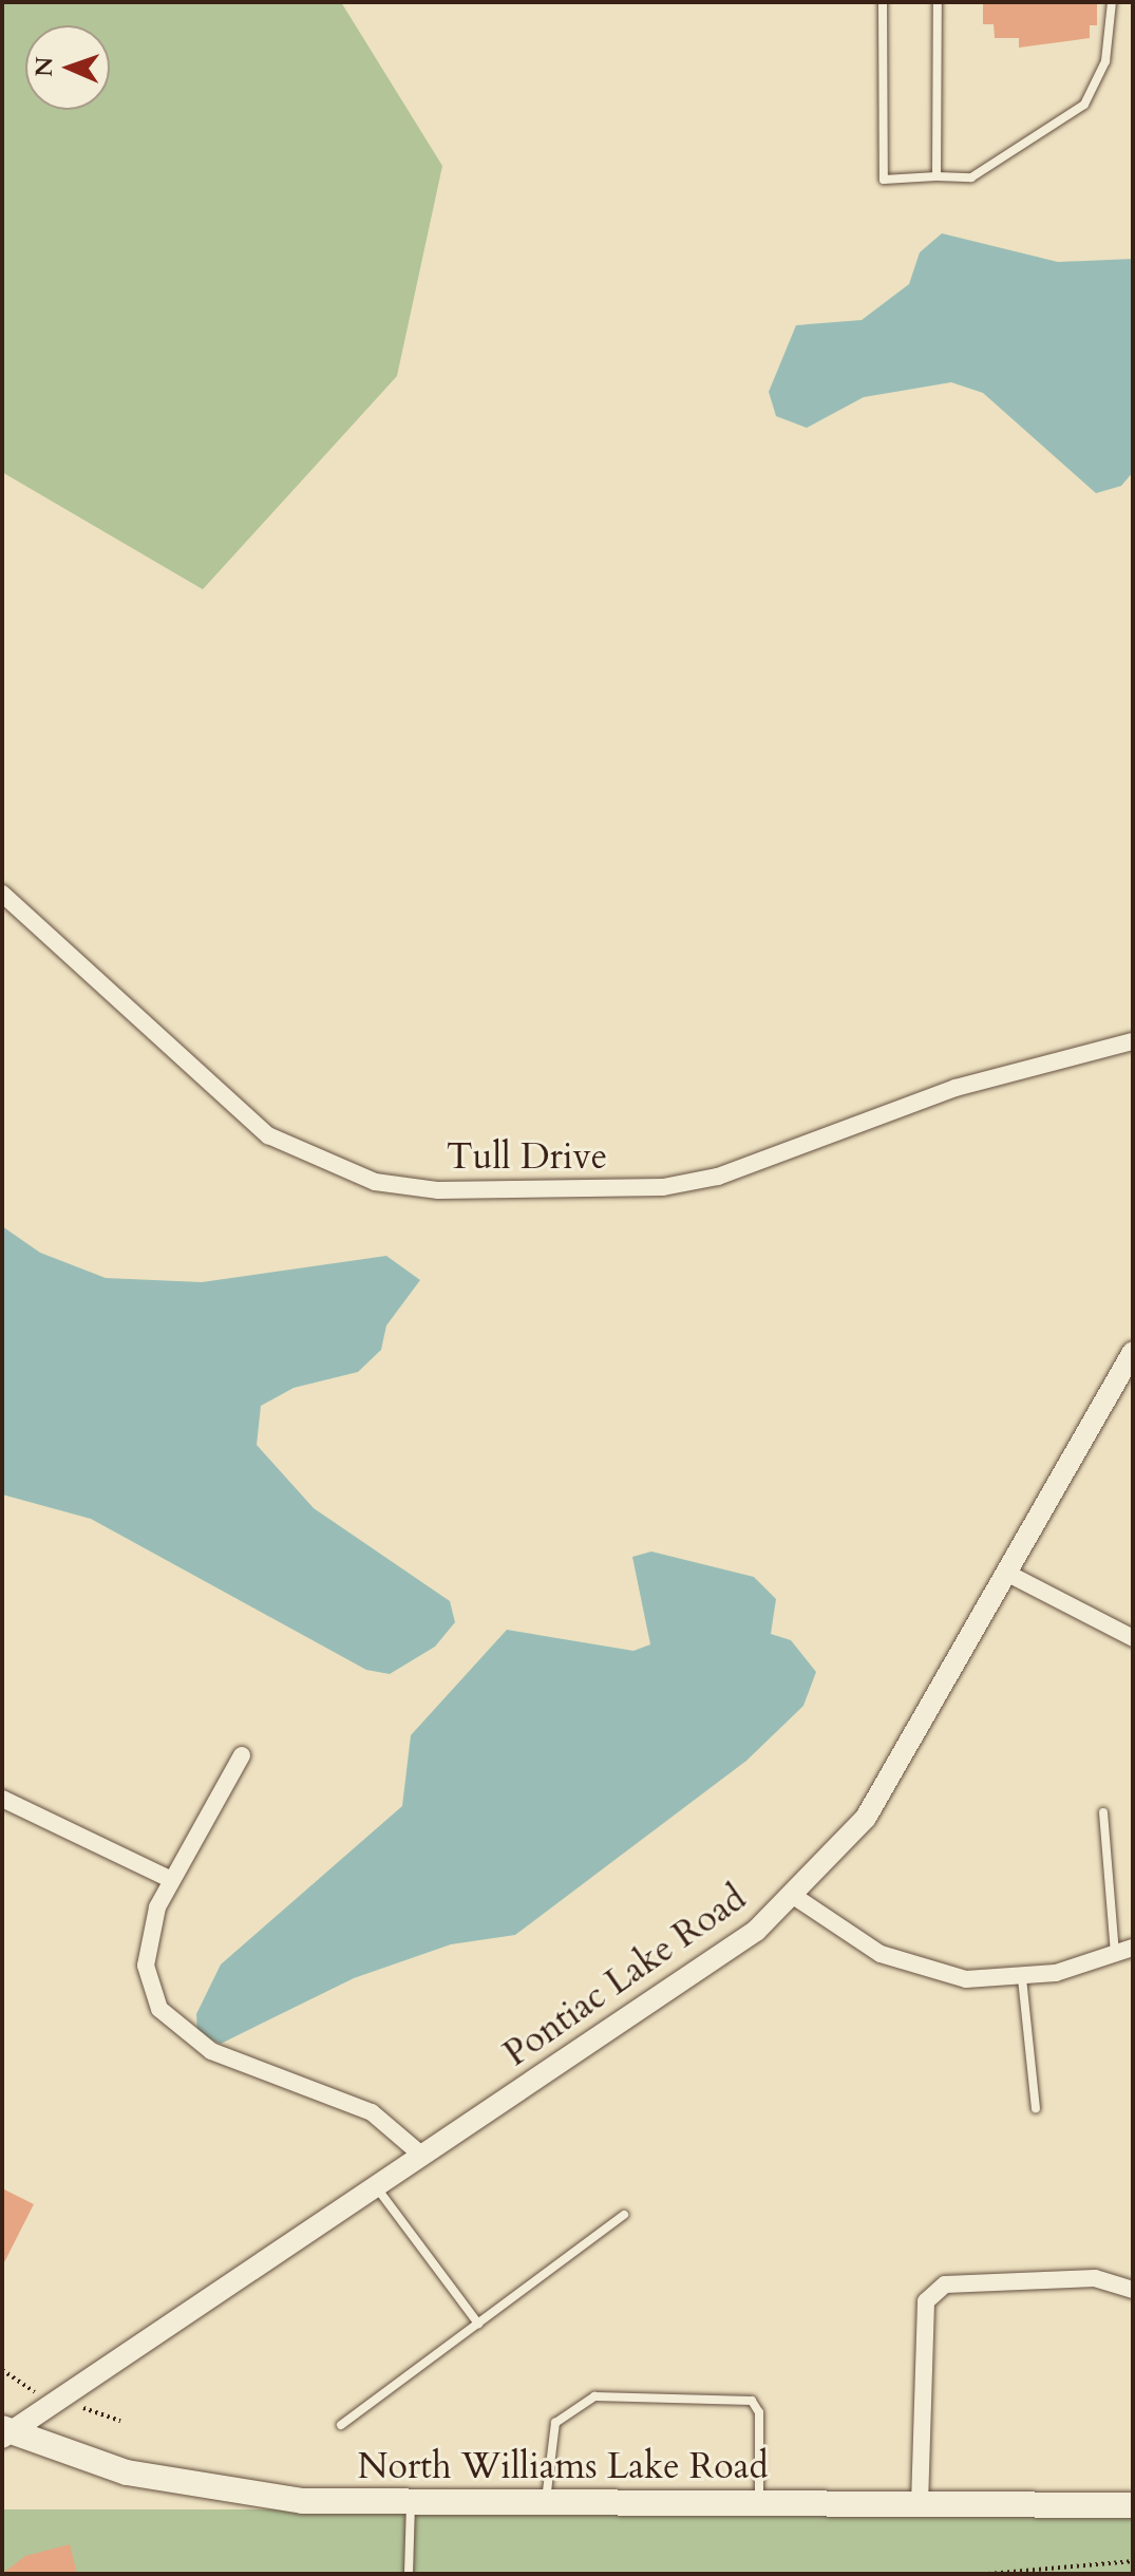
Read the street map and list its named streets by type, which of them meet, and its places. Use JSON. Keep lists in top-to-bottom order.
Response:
{
  "streets": {
    "main road": ["North Williams Lake Road"],
    "street": ["Tull Drive", "Pontiac Lake Road"]
  },
  "crossings": [
    ["Pontiac Lake Road", "North Williams Lake Road"]
  ],
  "north": "left"
}
